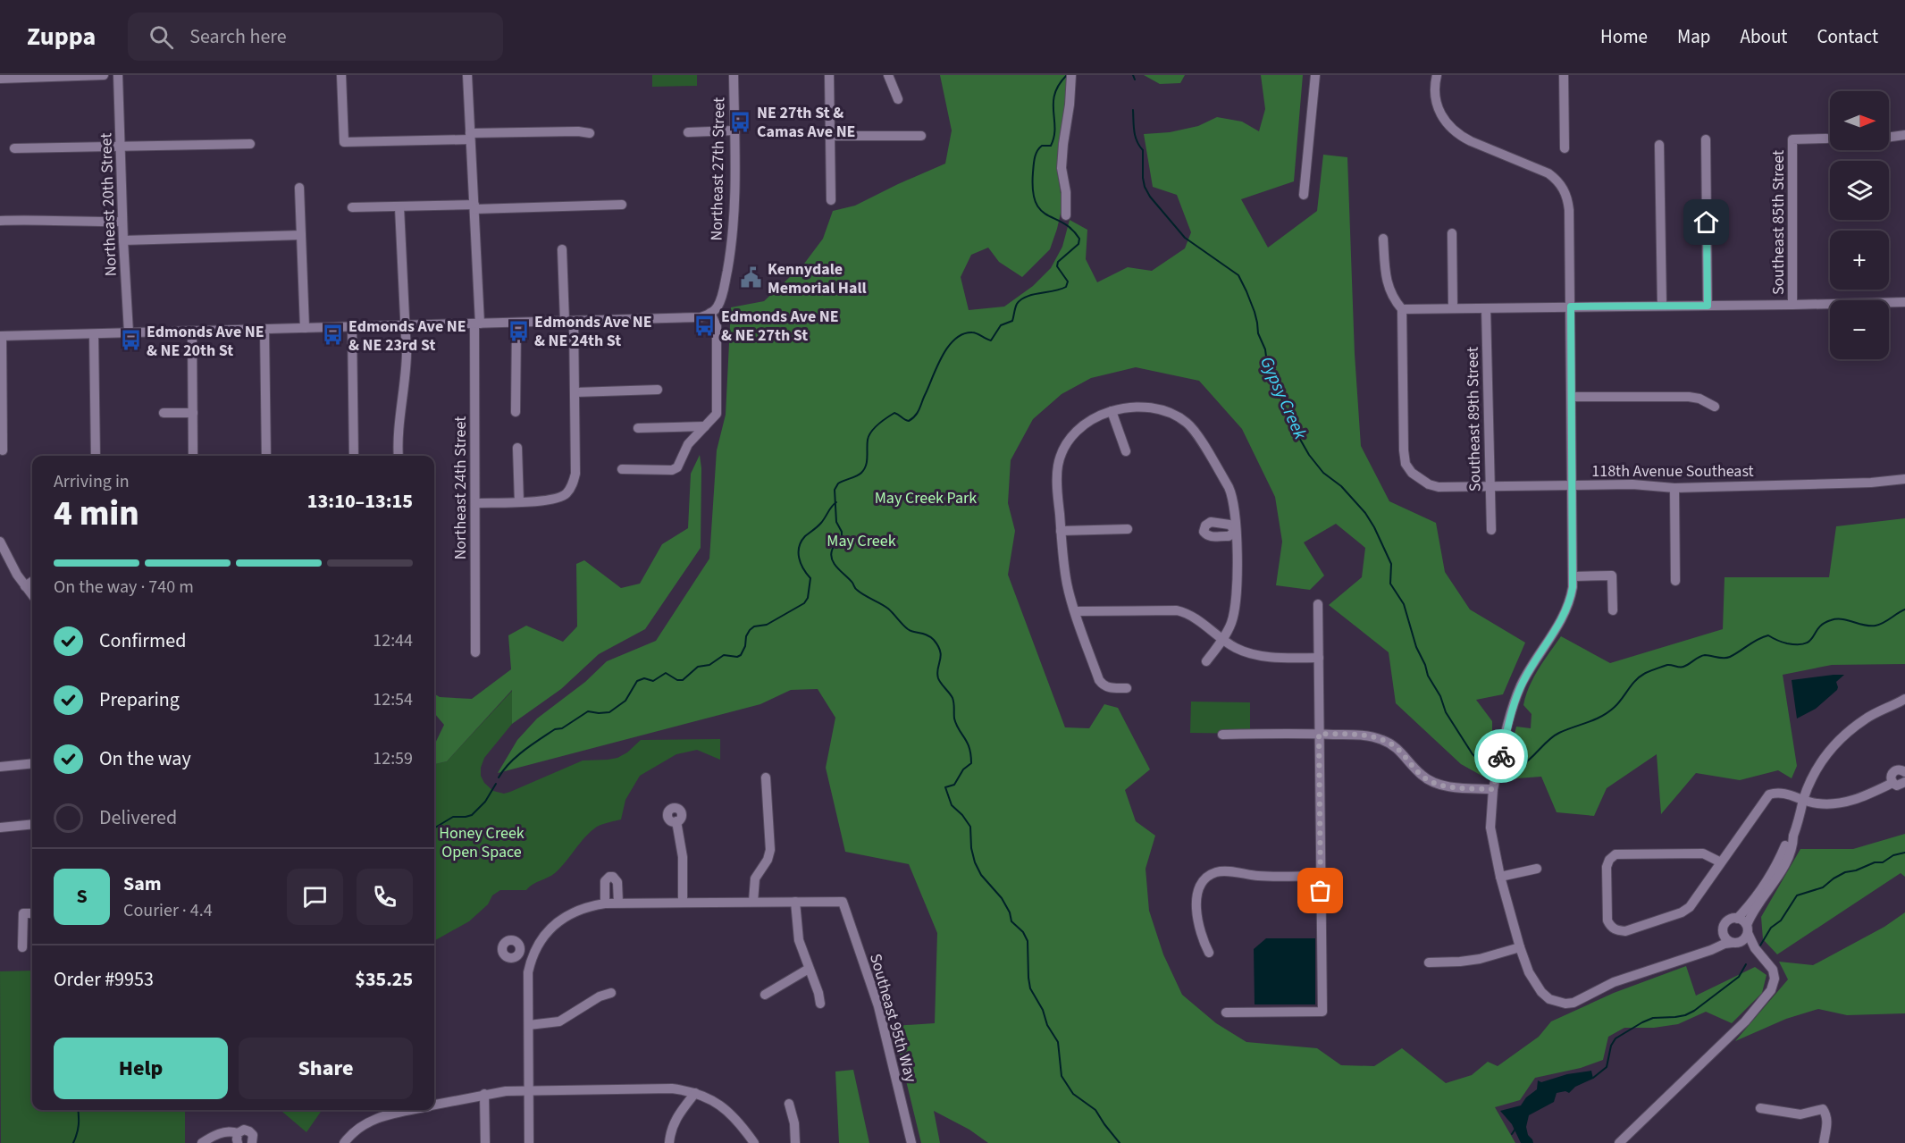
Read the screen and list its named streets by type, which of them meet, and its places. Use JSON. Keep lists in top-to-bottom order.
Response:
{
  "streets": {
    "street": [
      "Northeast 27th Street",
      "Northeast 20th Street",
      "Southeast 85th Street",
      "Southeast 89th Street",
      "118th Avenue Southeast",
      "Northeast 24th Street",
      "Southeast 95th Way"
    ]
  },
  "crossings": [
    ["Southeast 89th Street", "118th Avenue Southeast"]
  ],
  "water": ["Gypsy Creek"],
  "parks": ["May Creek Park", "May Creek", "Honey Creek Open Space"],
  "places": {
    "bus stop": [
      "NE 27th St & Camas Ave NE",
      "Edmonds Ave NE & NE 27th St",
      "Edmonds Ave NE & NE 24th St",
      "Edmonds Ave NE & NE 23rd St",
      "Edmonds Ave NE & NE 20th St"
    ],
    "public building": ["Kennydale Memorial Hall"]
  },
  "north": "right",
  "page": {
    "header": "Zuppa",
    "search": "Search here",
    "nav": [
      "Home",
      "Map",
      "About",
      "Contact"
    ],
    "map_buttons": ["+", "−"],
    "heading": ["4 min", "Arriving in", "13:10–13:15"],
    "panel": [
      "Sam",
      "Courier · 4.4",
      "Order #9953",
      "$35.25"
    ],
    "bar": "On the way · 740 m",
    "list": [
      ["Confirmed", "12:44"],
      ["Preparing", "12:54"],
      ["On the way", "12:59"],
      "Delivered"
    ],
    "round": "S",
    "buttons": ["Help", "Share"]
  }
}
